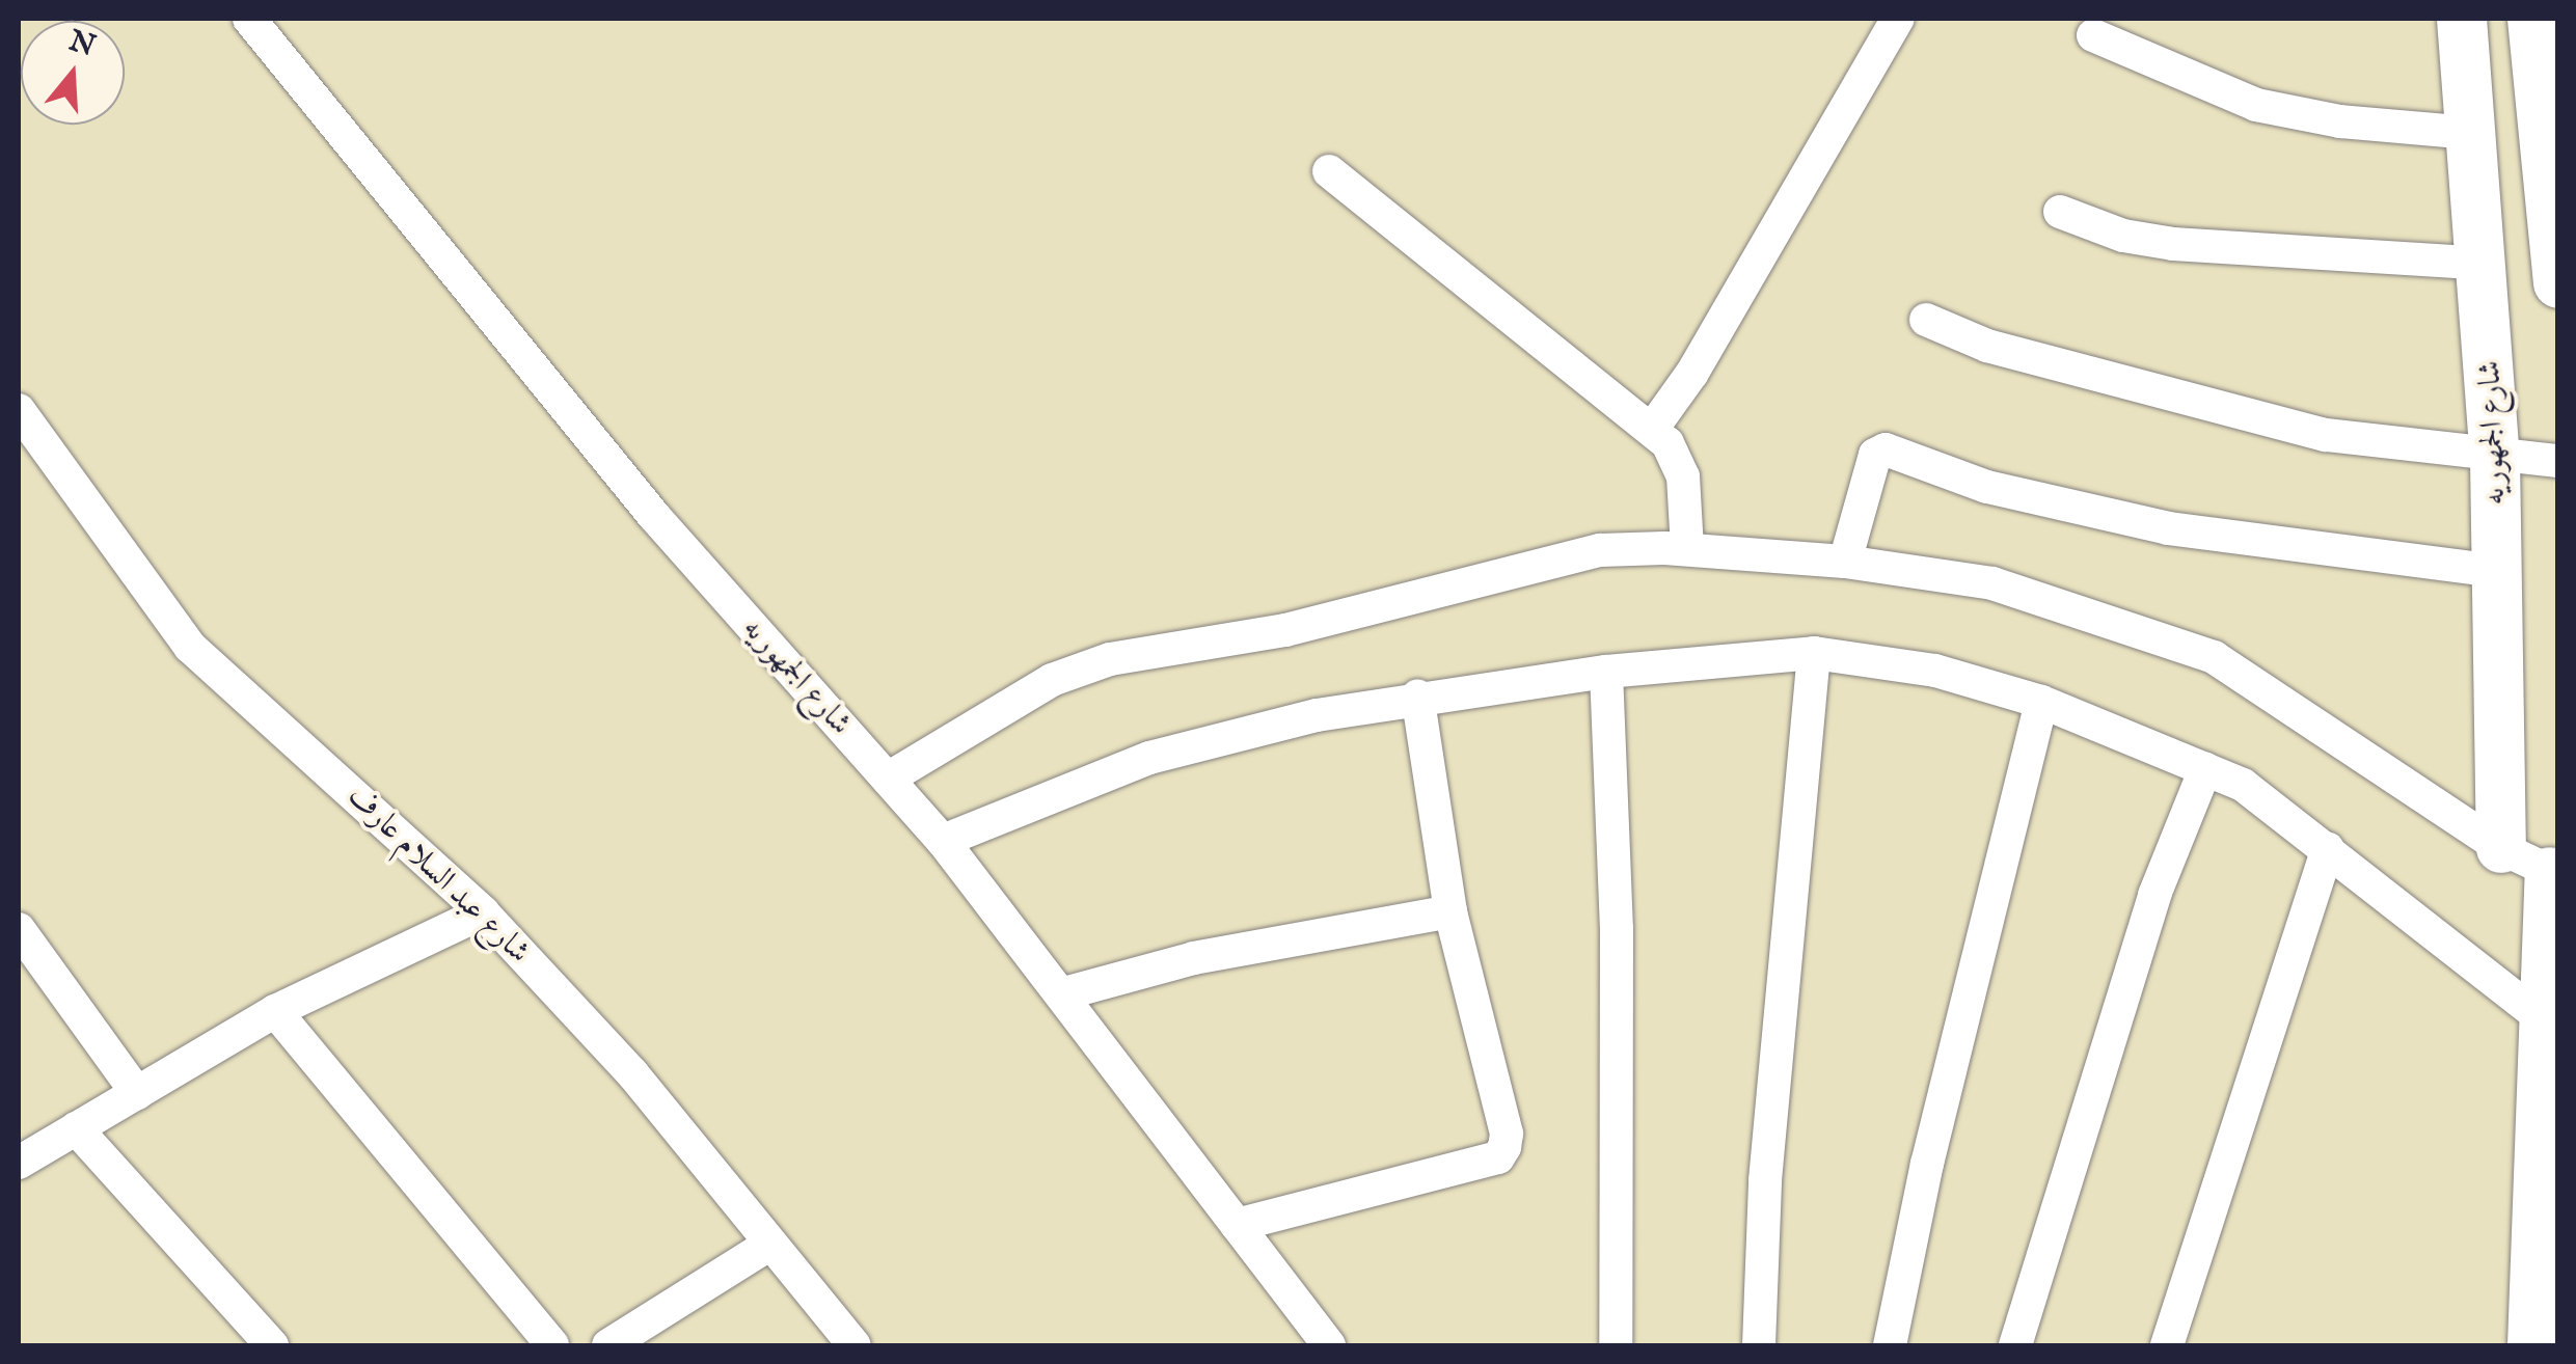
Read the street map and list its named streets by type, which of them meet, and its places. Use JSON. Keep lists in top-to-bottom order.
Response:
{
  "streets": {
    "street": ["شارع الجمهوريه", "شارع عبد السلام عارف"]
  },
  "north": "top"
}
